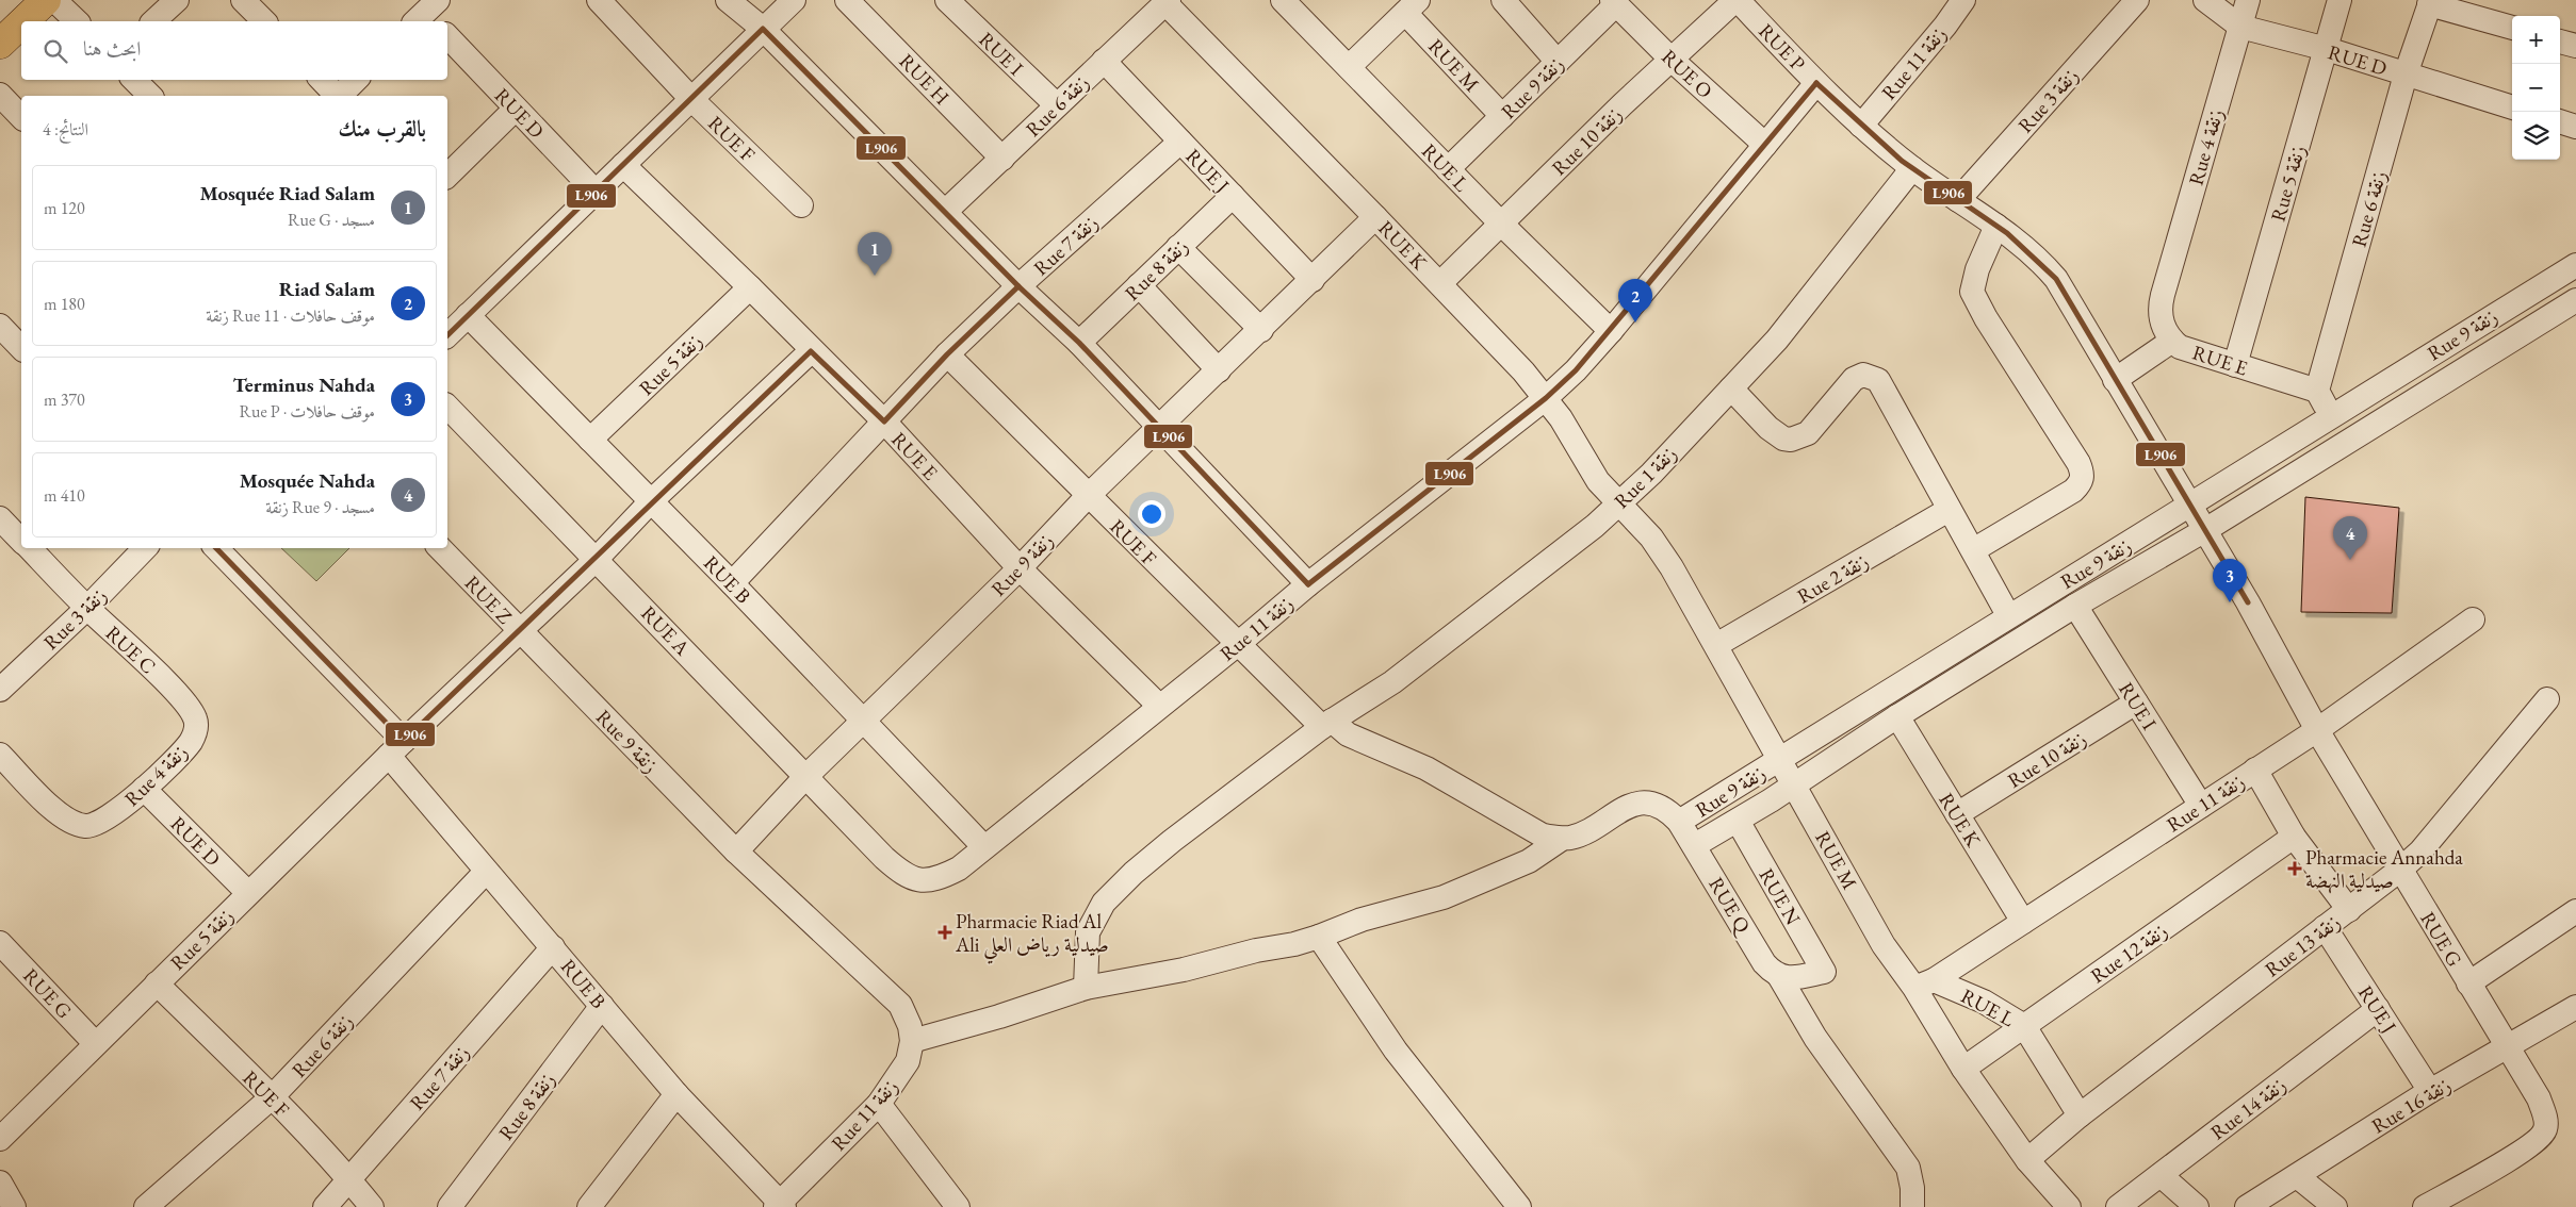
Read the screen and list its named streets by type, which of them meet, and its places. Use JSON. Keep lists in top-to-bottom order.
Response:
{
  "streets": {
    "street": [
      "RUE P",
      "RUE I",
      "RUE D",
      "Rue 11 زنقة",
      "RUE M",
      "RUE O",
      "RUE H",
      "Rue 9 زنقة",
      "Rue 3 زنقة",
      "Rue 6 زنقة",
      "RUE F",
      "Rue 10 زنقة",
      "Rue 4 زنقة",
      "RUE L",
      "RUE J",
      "Rue 5 زنقة",
      "Rue 7 زنقة",
      "RUE K",
      "Rue 8 زنقة",
      "RUE E",
      "Rue 1 زنقة",
      "Rue 2 زنقة",
      "RUE B",
      "RUE Z",
      "RUE A",
      "RUE C",
      "RUE N",
      "RUE Q",
      "RUE G",
      "Rue 13 زنقة",
      "Rue 12 زنقة",
      "Rue 16 زنقة",
      "Rue 14 زنقة"
    ]
  },
  "crossings": [
    ["RUE P", "Rue 11 زنقة"],
    ["RUE P", "Rue 9 زنقة"],
    ["RUE P", "Rue 3 زنقة"],
    ["RUE P", "Rue 10 زنقة"],
    ["RUE P", "Rue 1 زنقة"],
    ["RUE P", "RUE G"],
    ["RUE I", "Rue 11 زنقة"],
    ["RUE I", "Rue 9 زنقة"],
    ["RUE I", "Rue 6 زنقة"],
    ["RUE I", "Rue 10 زنقة"],
    ["RUE D", "Rue 6 زنقة"],
    ["RUE D", "Rue 4 زنقة"],
    ["RUE D", "Rue 5 زنقة"],
    ["Rue 11 زنقة", "RUE M"],
    ["Rue 11 زنقة", "RUE O"],
    ["Rue 11 زنقة", "Rue 9 زنقة"],
    ["Rue 11 زنقة", "RUE F"],
    ["Rue 11 زنقة", "RUE L"],
    ["Rue 11 زنقة", "RUE K"],
    ["Rue 11 زنقة", "RUE E"],
    ["Rue 11 زنقة", "RUE B"],
    ["Rue 11 زنقة", "RUE A"],
    ["Rue 11 زنقة", "RUE G"],
    ["RUE M", "Rue 9 زنقة"],
    ["RUE M", "RUE L"],
    ["RUE M", "RUE K"],
    ["RUE M", "Rue 1 زنقة"],
    ["RUE M", "Rue 2 زنقة"],
    ["RUE M", "Rue 13 زنقة"],
    ["RUE M", "Rue 12 زنقة"],
    ["RUE O", "Rue 9 زنقة"],
    ["RUE O", "Rue 10 زنقة"],
    ["RUE H", "Rue 6 زنقة"],
    ["Rue 9 زنقة", "RUE F"],
    ["Rue 9 زنقة", "RUE L"],
    ["Rue 9 زنقة", "RUE J"],
    ["Rue 9 زنقة", "RUE K"],
    ["Rue 9 زنقة", "RUE E"],
    ["Rue 9 زنقة", "RUE B"],
    ["Rue 9 زنقة", "RUE Z"],
    ["Rue 9 زنقة", "RUE A"],
    ["Rue 9 زنقة", "RUE N"],
    ["Rue 9 زنقة", "RUE Q"],
    ["Rue 3 زنقة", "RUE C"],
    ["Rue 6 زنقة", "RUE F"],
    ["Rue 6 زنقة", "RUE J"],
    ["Rue 6 زنقة", "RUE K"],
    ["Rue 6 زنقة", "RUE E"],
    ["Rue 6 زنقة", "RUE B"],
    ["RUE F", "Rue 5 زنقة"],
    ["RUE F", "Rue 7 زنقة"],
    ["RUE F", "Rue 1 زنقة"],
    ["Rue 10 زنقة", "RUE L"],
    ["Rue 10 زنقة", "RUE K"],
    ["Rue 4 زنقة", "RUE E"],
    ["Rue 4 زنقة", "RUE C"],
    ["RUE L", "Rue 13 زنقة"],
    ["RUE L", "Rue 12 زنقة"],
    ["RUE J", "Rue 7 زنقة"],
    ["RUE J", "Rue 8 زنقة"],
    ["RUE J", "Rue 13 زنقة"],
    ["RUE J", "Rue 16 زنقة"],
    ["RUE J", "Rue 14 زنقة"],
    ["Rue 5 زنقة", "RUE E"],
    ["Rue 5 زنقة", "RUE B"],
    ["Rue 5 زنقة", "RUE G"],
    ["Rue 7 زنقة", "RUE E"],
    ["Rue 7 زنقة", "RUE B"],
    ["RUE K", "Rue 1 زنقة"],
    ["Rue 8 زنقة", "RUE B"],
    ["RUE N", "RUE Q"],
    ["RUE G", "Rue 13 زنقة"],
    ["RUE G", "Rue 16 زنقة"]
  ],
  "places": {
    "health": ["Pharmacie Annahda صيدلية النهضة", "Pharmacie Riad Al Ali صيدلية رياض العلي"]
  },
  "lines": ["transit line L906"],
  "page": {
    "map_buttons": ["+", "−"],
    "search": "ابحث هنا",
    "heading": ["بالقرب منك", "النتائج: 4"],
    "list": [
      {
        "mark": "1",
        "name": "Mosquée Riad Salam",
        "note": "مسجد · Rue G",
        "value": "120 m"
      },
      {
        "mark": "2",
        "name": "Riad Salam",
        "note": "موقف حافلات · Rue 11 زنقة",
        "value": "180 m"
      },
      {
        "mark": "3",
        "name": "Terminus Nahda",
        "note": "موقف حافلات · Rue P",
        "value": "370 m"
      },
      {
        "mark": "4",
        "name": "Mosquée Nahda",
        "note": "مسجد · Rue 9 زنقة",
        "value": "410 m"
      }
    ],
    "pins": [
      "1",
      "2",
      "4",
      "3"
    ]
  }
}
